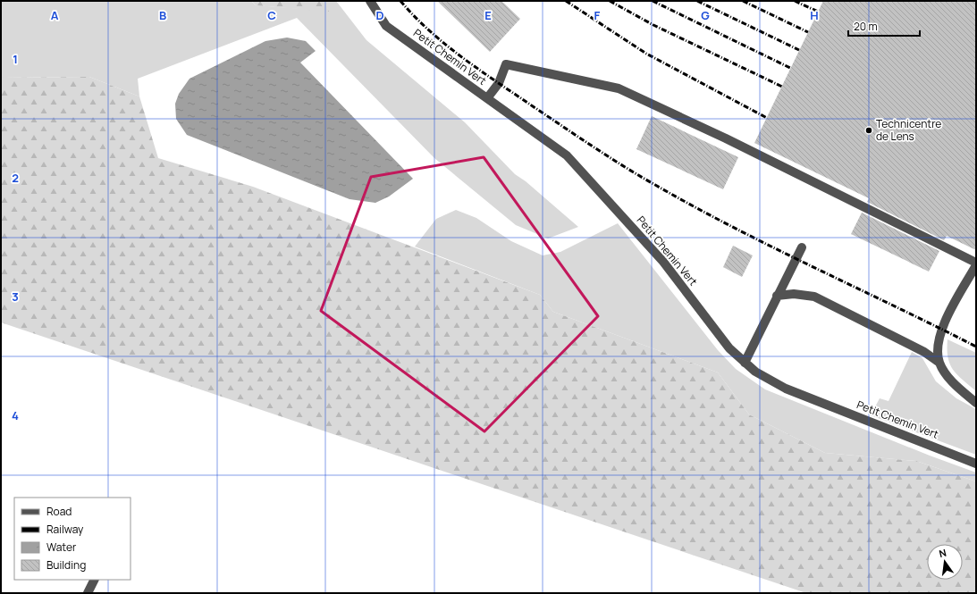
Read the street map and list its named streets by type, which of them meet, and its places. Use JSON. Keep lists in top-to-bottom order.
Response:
{
  "streets": {
    "street": ["Petit Chemin Vert"]
  },
  "places": ["Technicentre de Lens"],
  "legend": [
    "Road",
    "Railway",
    "Water",
    "Building"
  ],
  "scale_bar": "20 m",
  "north": "top",
  "grid": {
    "columns": [
      "A",
      "B",
      "C",
      "D",
      "E",
      "F",
      "G",
      "H"
    ],
    "rows": [
      "1",
      "2",
      "3",
      "4"
    ]
  }
}
